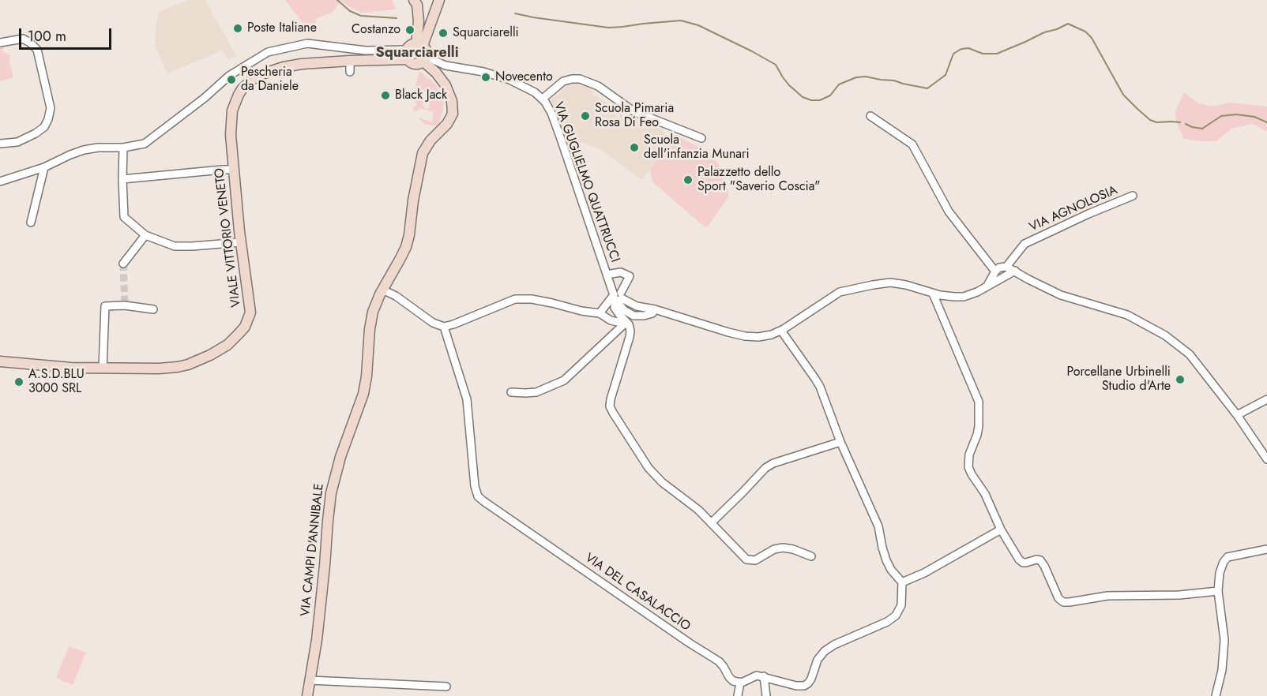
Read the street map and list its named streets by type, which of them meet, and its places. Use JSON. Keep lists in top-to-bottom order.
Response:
{
  "streets": {
    "main road": ["VIALE VITTORIO VENETO", "VIA CAMPI D'ANNIBALE"],
    "street": ["VIA GUGLIELMO QUATTRUCCI", "VIA AGNOLOSIA", "VIA DEL CASALACCIO"]
  },
  "crossings": [
    ["VIA GUGLIELMO QUATTRUCCI", "VIALE VITTORIO VENETO"],
    ["VIA GUGLIELMO QUATTRUCCI", "VIA CAMPI D'ANNIBALE"],
    ["VIALE VITTORIO VENETO", "VIA CAMPI D'ANNIBALE"]
  ],
  "districts": ["Squarciarelli"],
  "places": [
    "Poste Italiane",
    "Costanzo",
    "Squarciarelli",
    "Novecento",
    "Pescheria da Daniele",
    "Black Jack",
    "Scuola Pimaria Rosa Di Feo",
    "Scuola dell'infanzia Munari",
    "Palazzetto dello Sport \"Saverio Coscia\"",
    "Porcellane Urbinelli Studio d'Arte",
    "A.S.D.BLU 3000 SRL"
  ],
  "scale_bar": "100 m"
}
